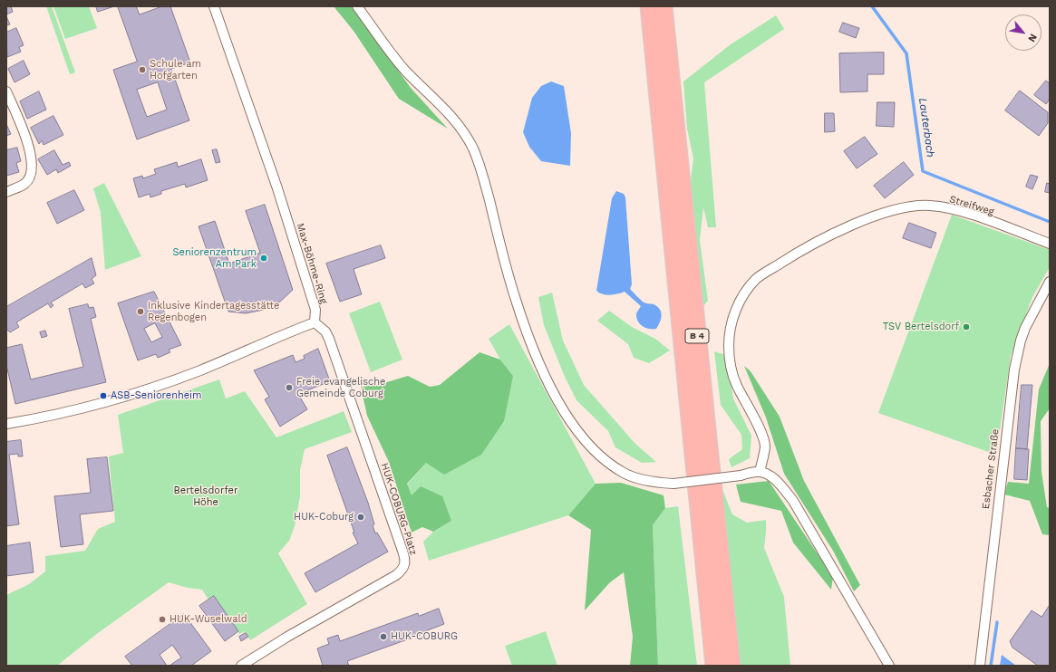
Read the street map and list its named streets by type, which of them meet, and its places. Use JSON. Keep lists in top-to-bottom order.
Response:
{
  "streets": {
    "highway": ["B 4"],
    "street": [
      "Streifweg",
      "Max-Böhme-Ring",
      "Esbacher Straße",
      "HUK-COBURG-Platz"
    ]
  },
  "crossings": [
    ["Max-Böhme-Ring", "HUK-COBURG-Platz"]
  ],
  "water": ["Lauterbach"],
  "parks": ["Bertelsdorfer Höhe"],
  "places": [
    "Schule am Hofgarten",
    "Seniorenzentrum Am Park",
    "Inklusive Kindertagesstätte Regenbogen",
    "TSV Bertelsdorf",
    "Freie evangelische Gemeinde Coburg",
    "ASB-Seniorenheim",
    "HUK-Coburg",
    "HUK-Wuselwald",
    "HUK-COBURG"
  ],
  "north": "bottom right"
}
